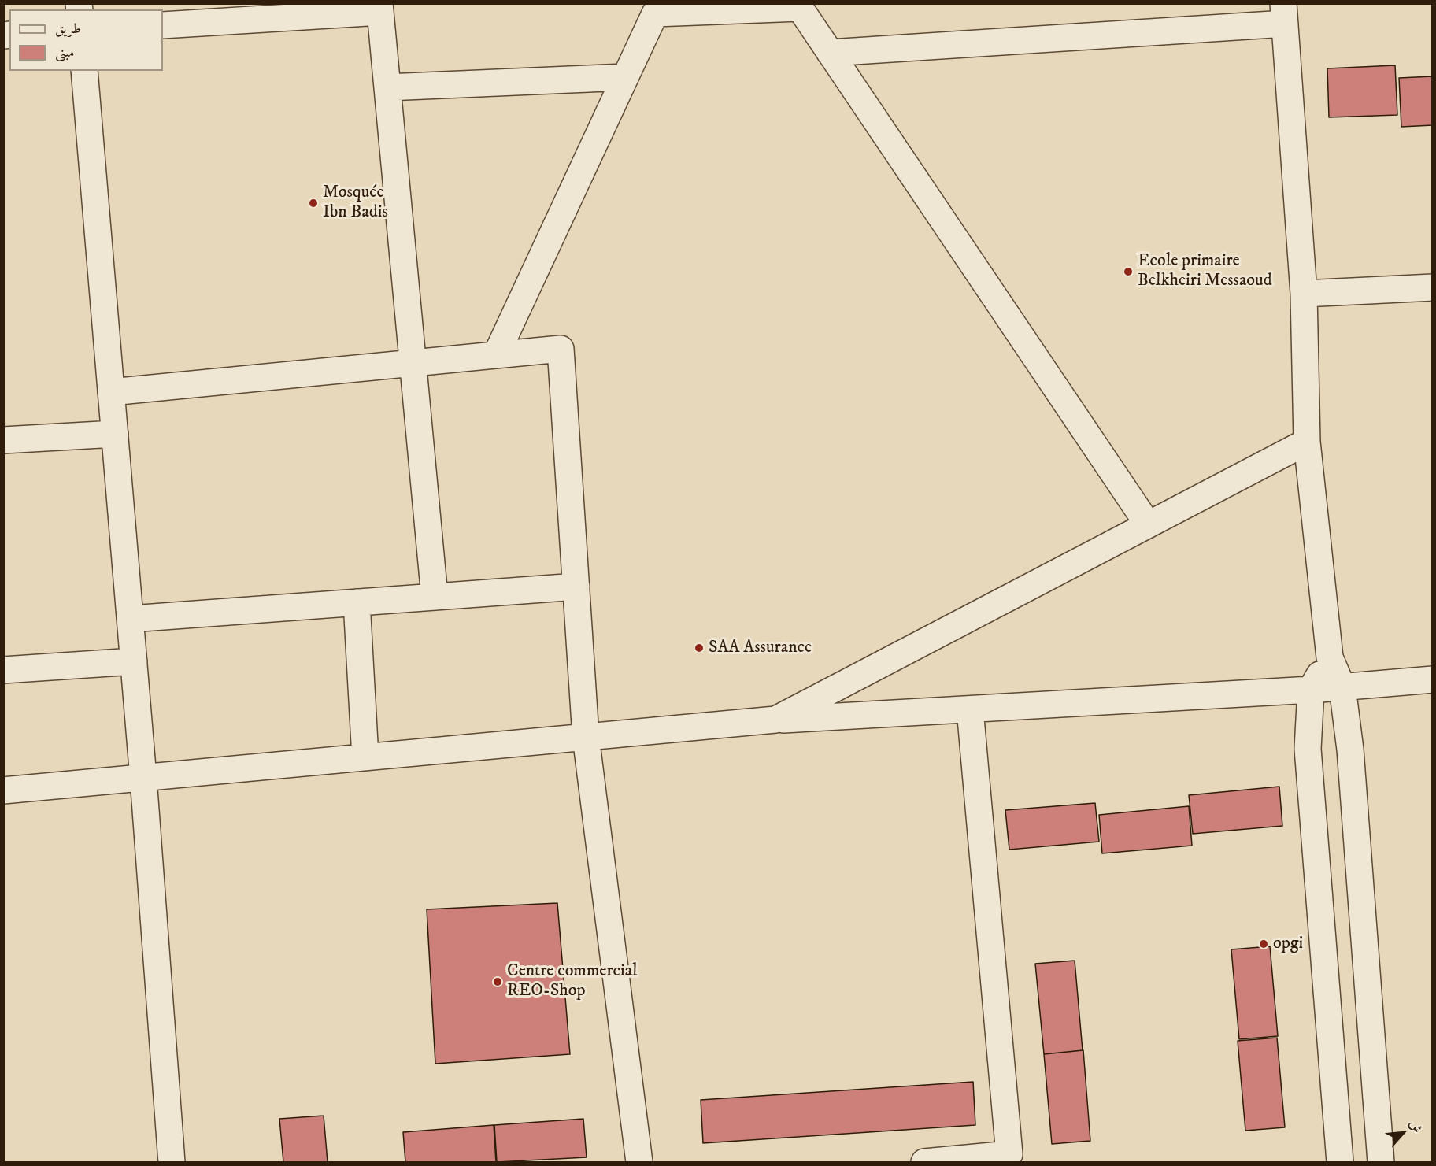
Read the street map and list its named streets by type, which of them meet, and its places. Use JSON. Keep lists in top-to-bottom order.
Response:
{
  "places": [
    "Mosquée Ibn Badis",
    "Ecole primaire Belkheiri Messaoud",
    "SAA Assurance",
    "opgi",
    "Centre commercial REO-Shop"
  ],
  "legend": ["طريق", "مبنى"],
  "north": "top right"
}
